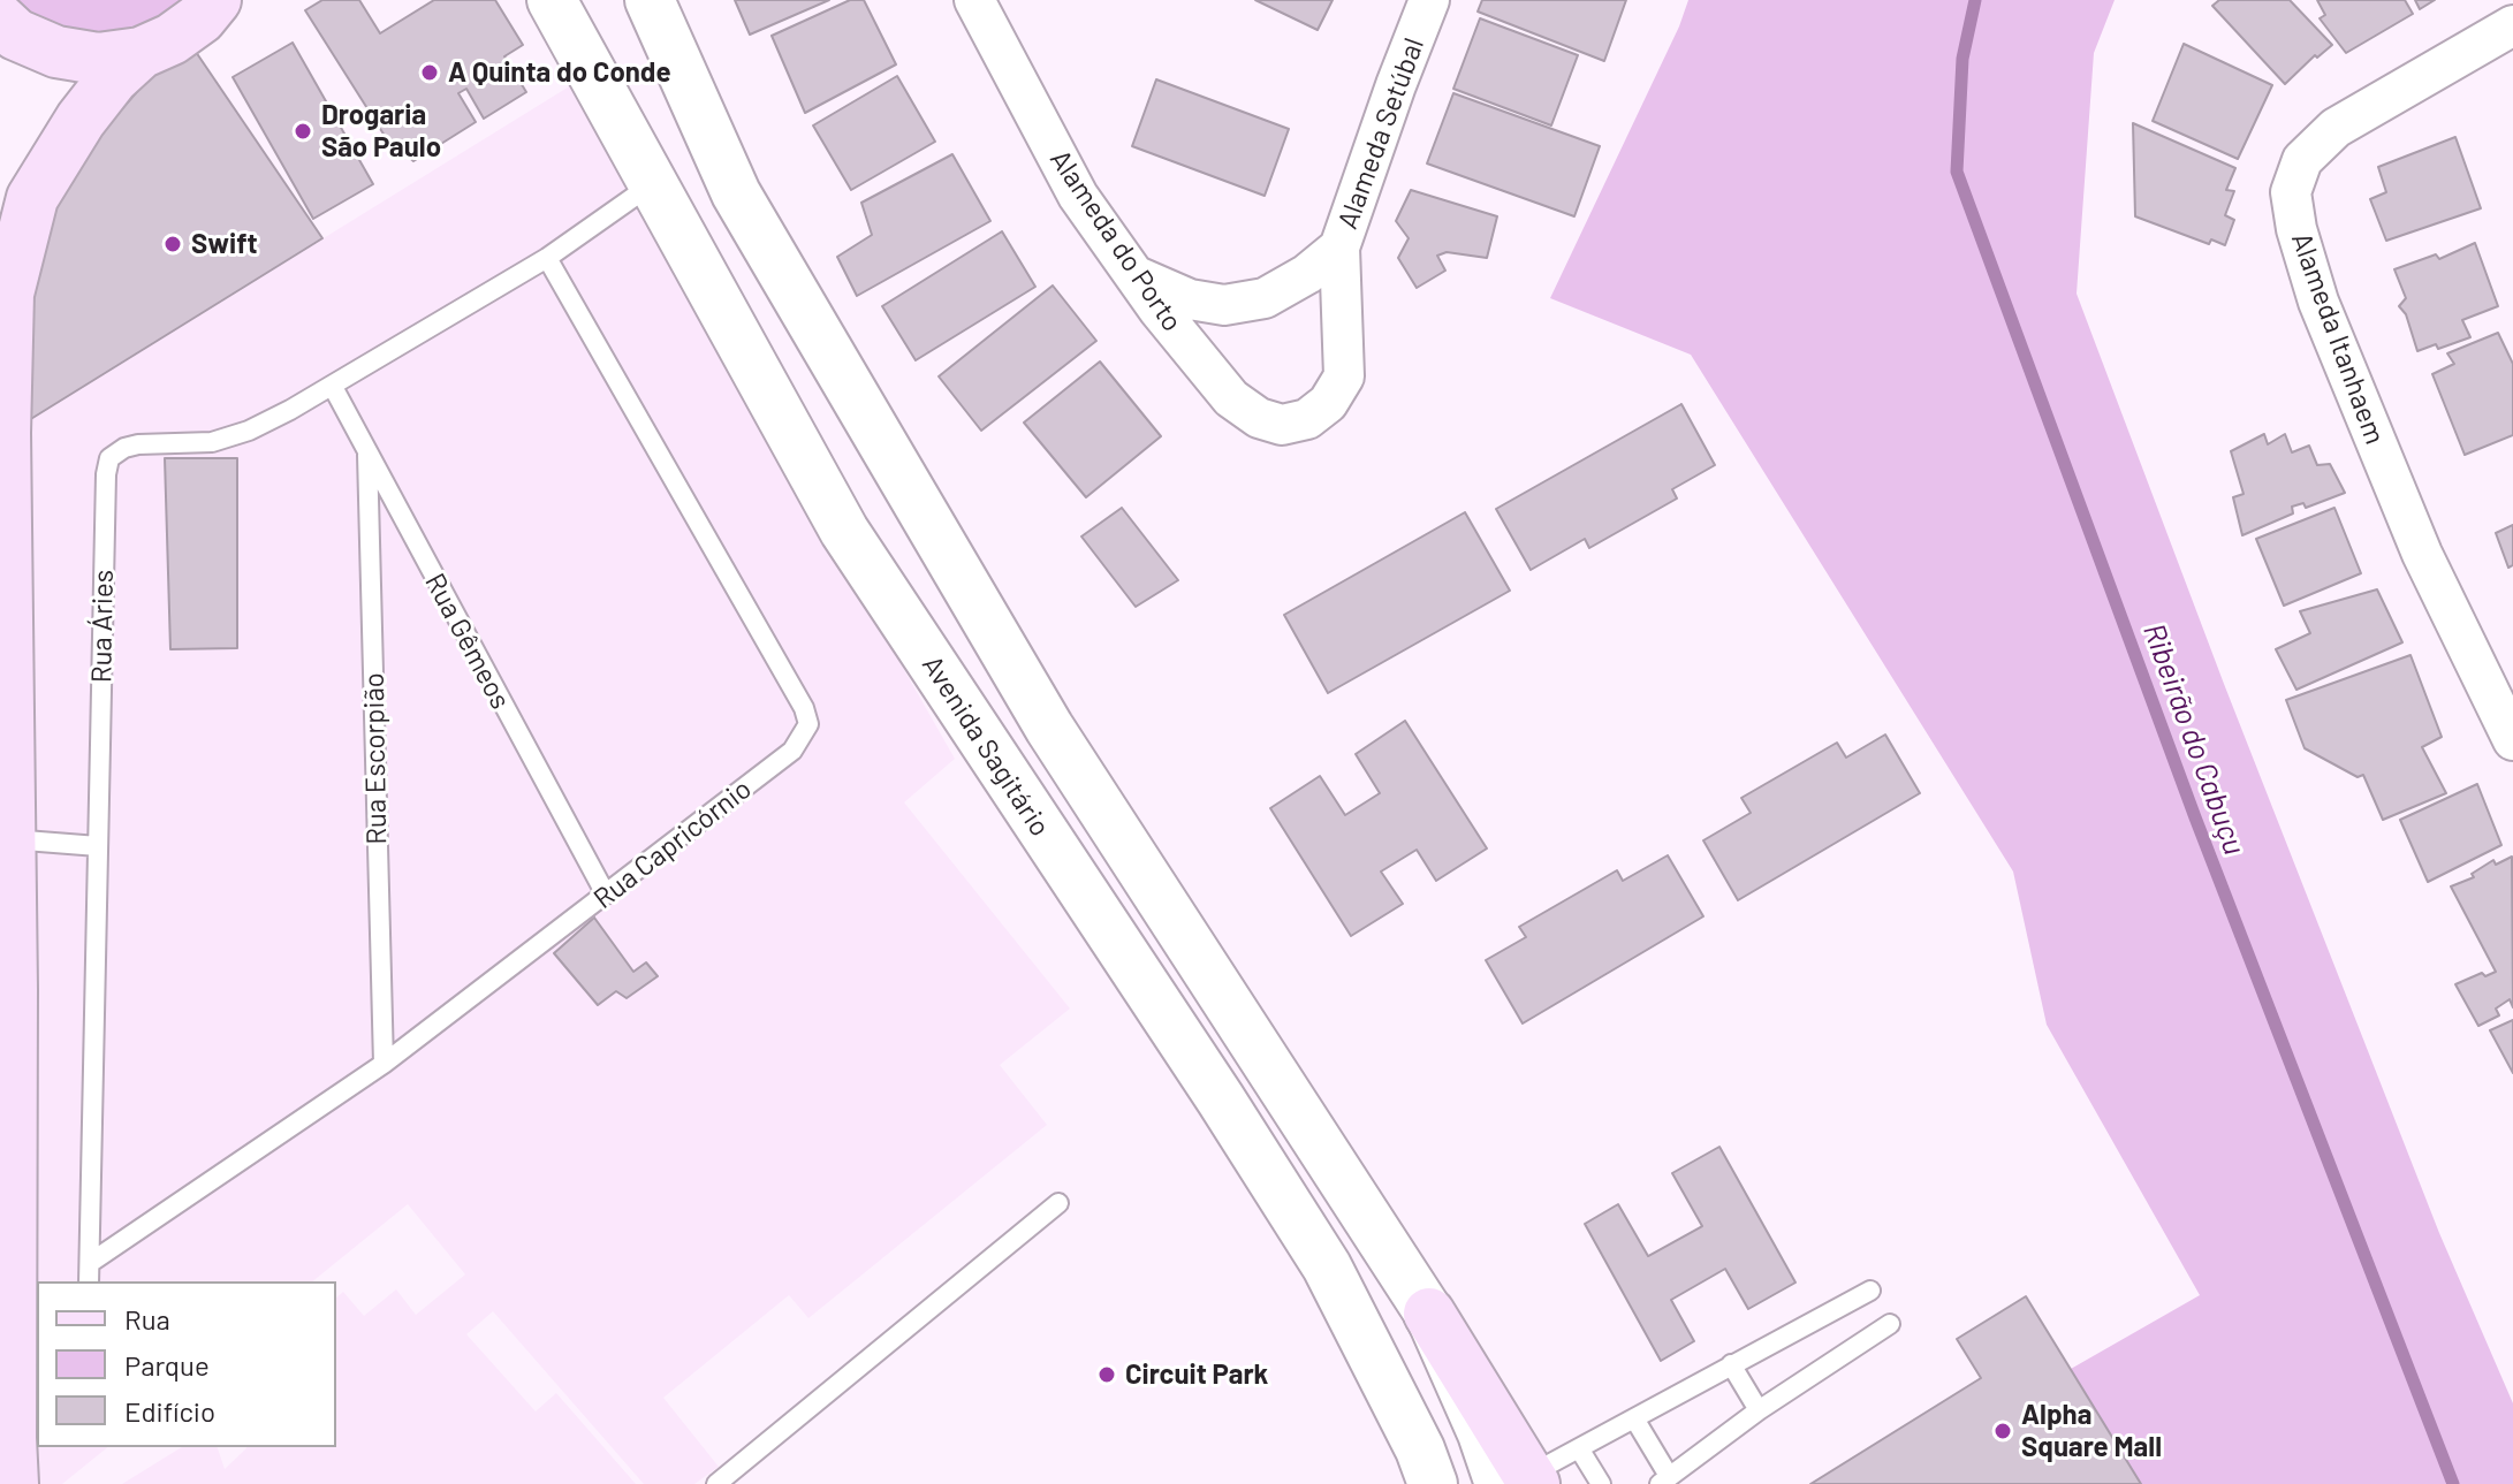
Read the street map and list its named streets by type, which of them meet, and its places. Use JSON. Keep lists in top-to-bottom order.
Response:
{
  "streets": {
    "street": [
      "Alameda Setúbal",
      "Alameda do Porto",
      "Alameda Itanhaem",
      "Avenida Sagitário"
    ],
    "lane": [
      "Rua Áries",
      "Rua Gêmeos",
      "Rua Escorpião",
      "Rua Capricórnio"
    ]
  },
  "crossings": [
    ["Alameda Setúbal", "Alameda do Porto"],
    ["Rua Áries", "Rua Gêmeos"],
    ["Rua Áries", "Avenida Sagitário"],
    ["Rua Áries", "Rua Capricórnio"],
    ["Rua Gêmeos", "Rua Escorpião"],
    ["Rua Gêmeos", "Rua Capricórnio"],
    ["Rua Escorpião", "Rua Capricórnio"]
  ],
  "water": ["Ribeirão do Cabuçu"],
  "places": [
    "A Quinta do Conde",
    "Drogaria São Paulo",
    "Swift",
    "Circuit Park",
    "Alpha Square Mall"
  ],
  "legend": ["Rua", "Parque", "Edifício"]
}
